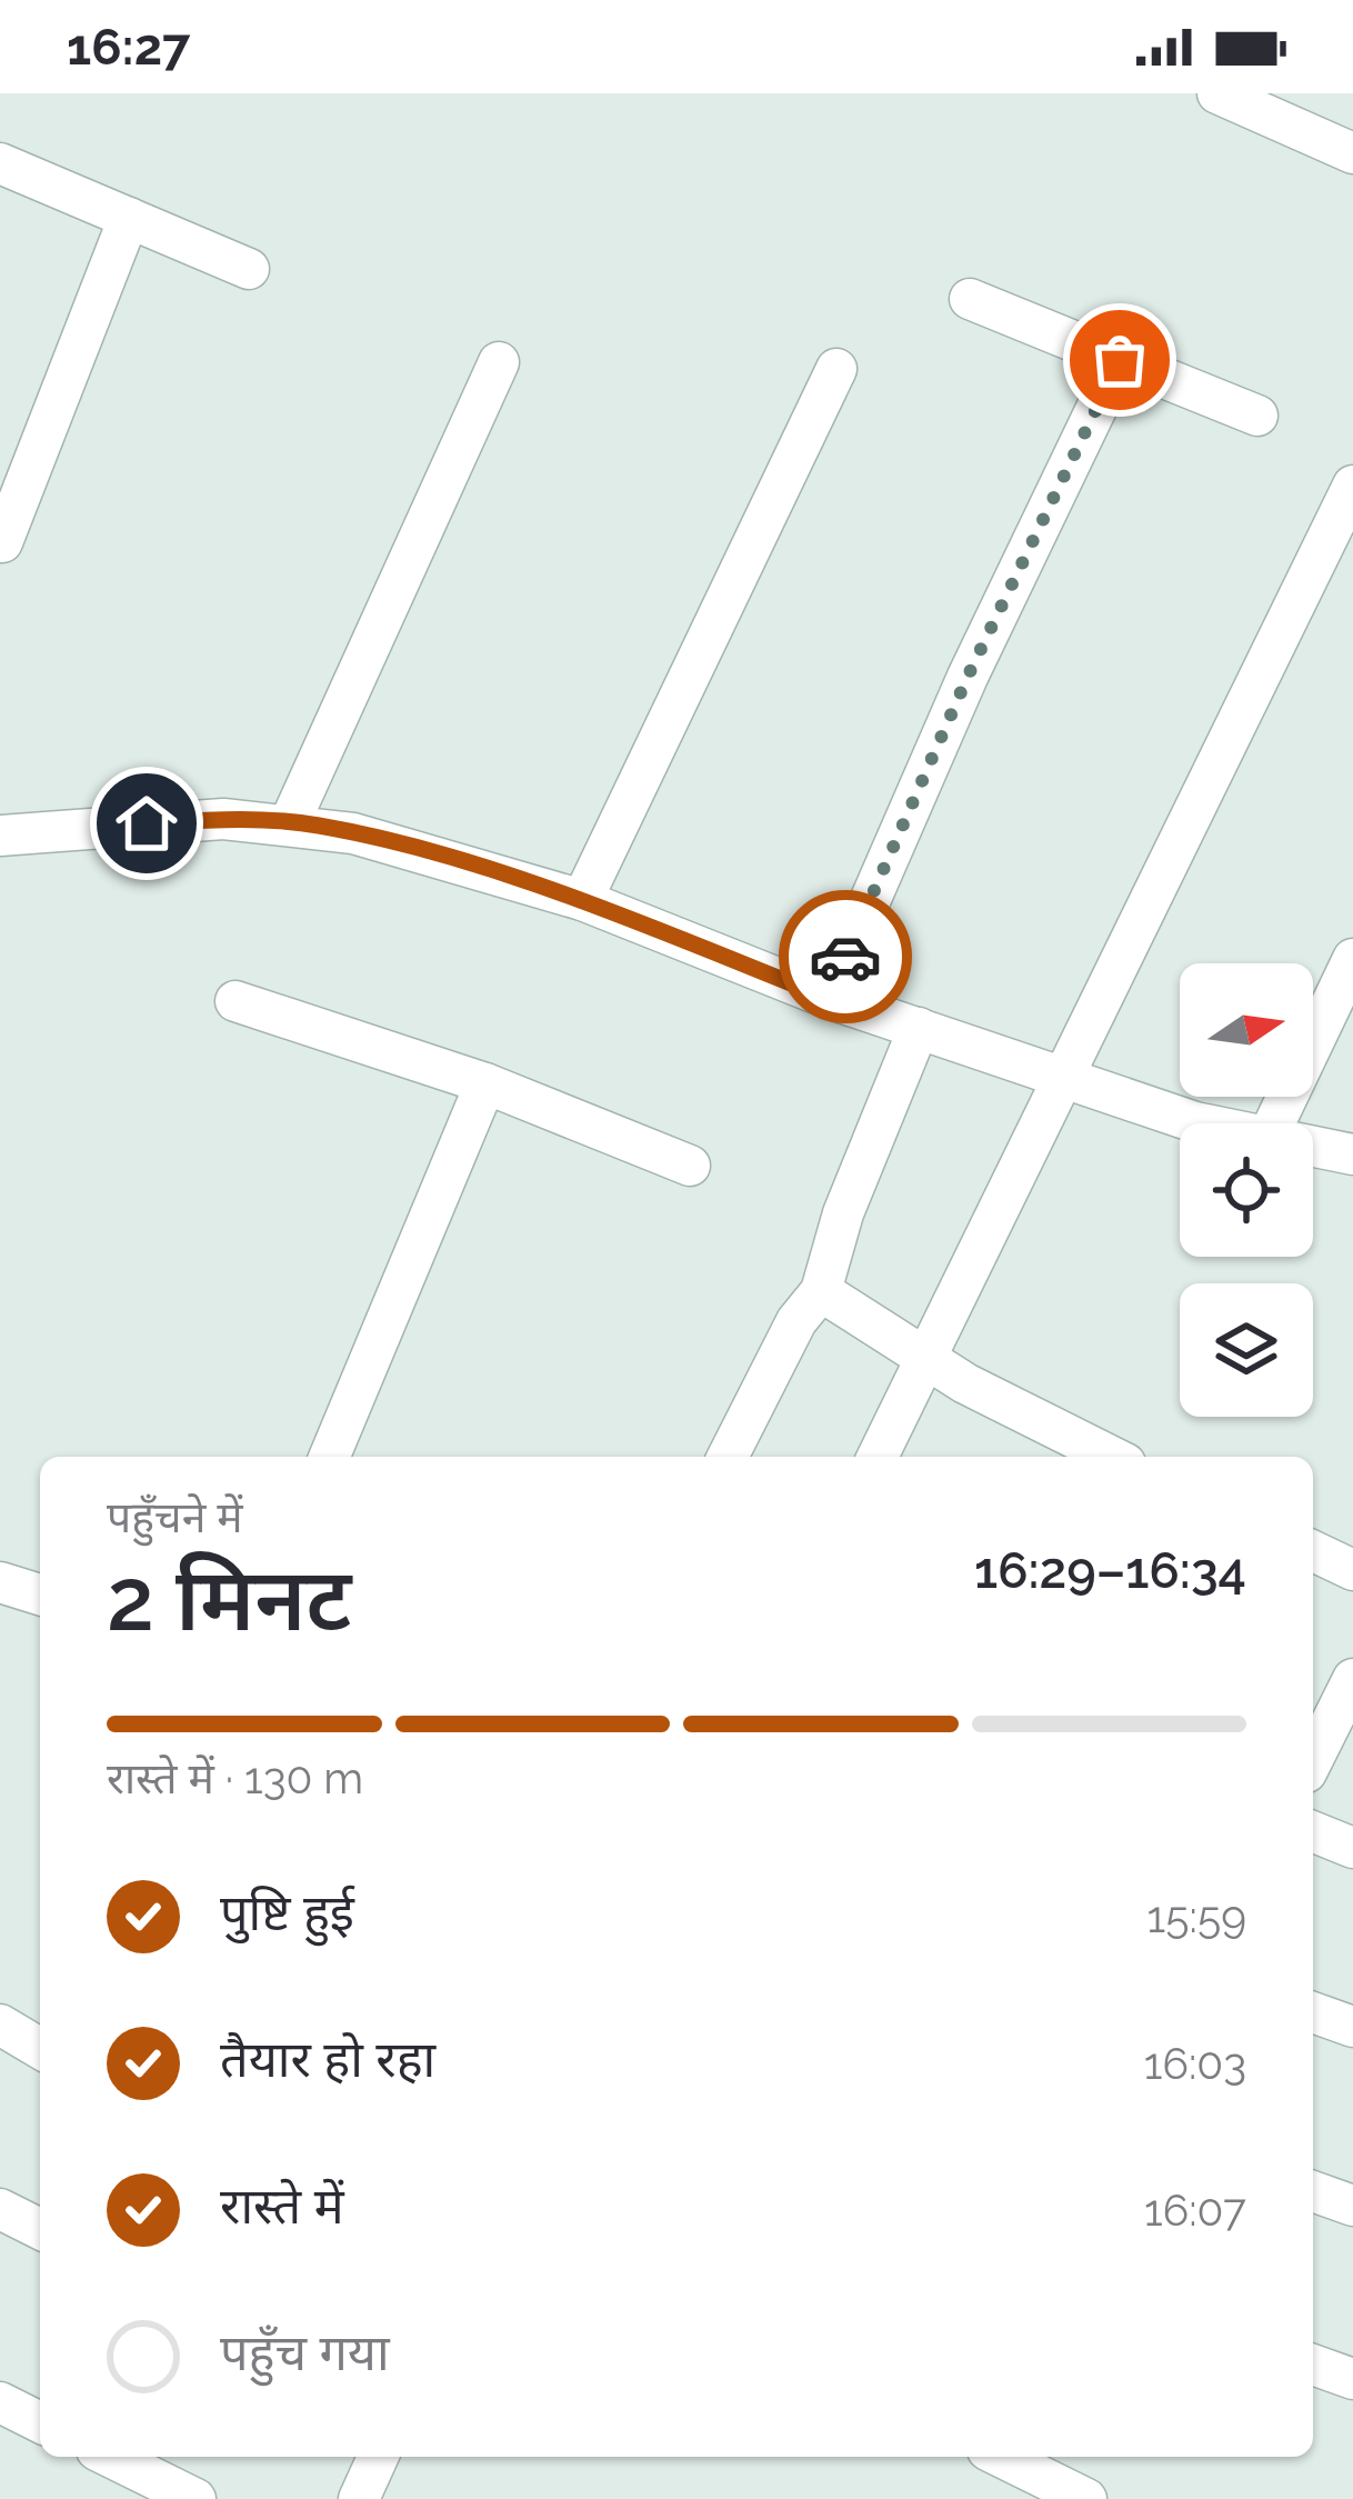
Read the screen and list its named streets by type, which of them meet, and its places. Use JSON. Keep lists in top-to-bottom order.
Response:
{
  "north": "right",
  "page": {
    "status": "16:27",
    "heading": ["2 मिनट", "पहुँचने में", "16:29–16:34"],
    "bar": "रास्ते में · 130 m",
    "list": [
      ["पुष्टि हुई", "15:59"],
      ["तैयार हो रहा", "16:03"],
      ["रास्ते में", "16:07"],
      "पहुँच गया"
    ]
  }
}
